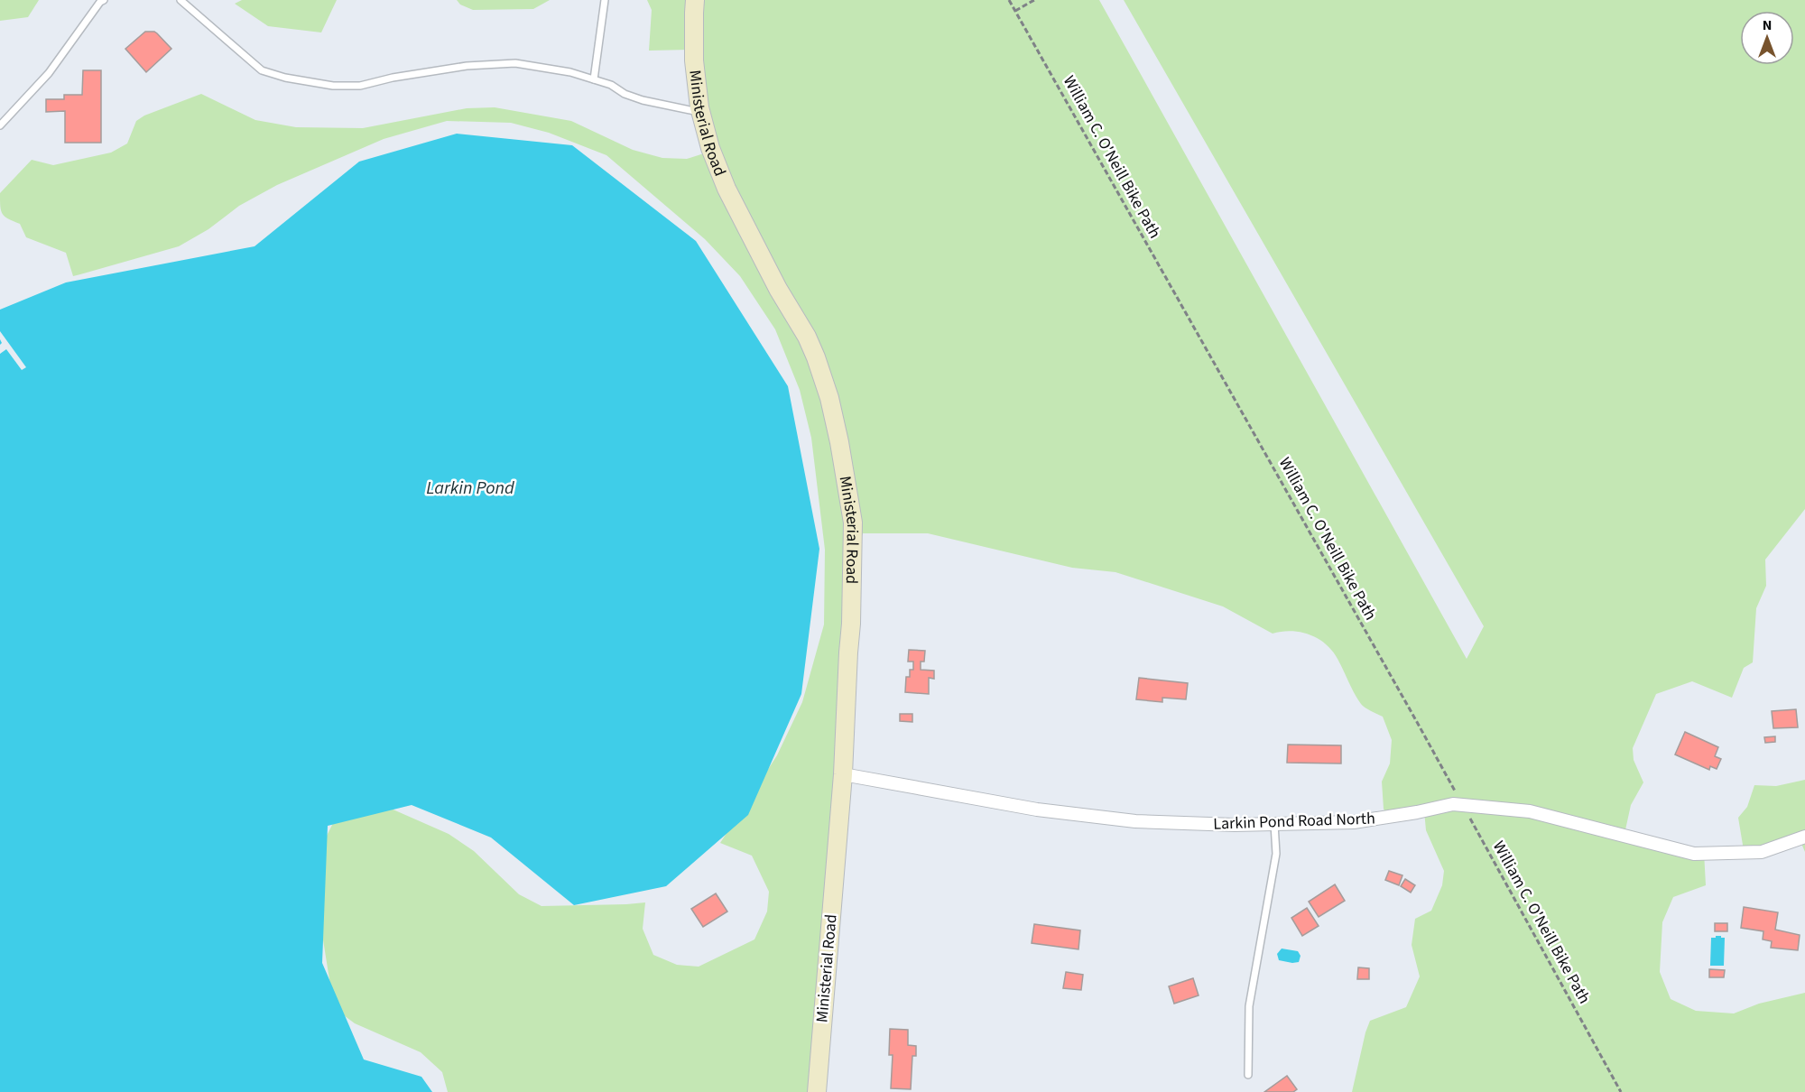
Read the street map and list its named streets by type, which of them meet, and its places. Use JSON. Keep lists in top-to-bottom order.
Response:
{
  "streets": {
    "main road": ["Ministerial Road"],
    "street": ["Larkin Pond Road North"],
    "path": ["William C. O'Neill Bike Path"]
  },
  "crossings": [
    ["Ministerial Road", "Larkin Pond Road North"],
    ["William C. O'Neill Bike Path", "Larkin Pond Road North"]
  ],
  "water": ["Larkin Pond"],
  "north": "top"
}
